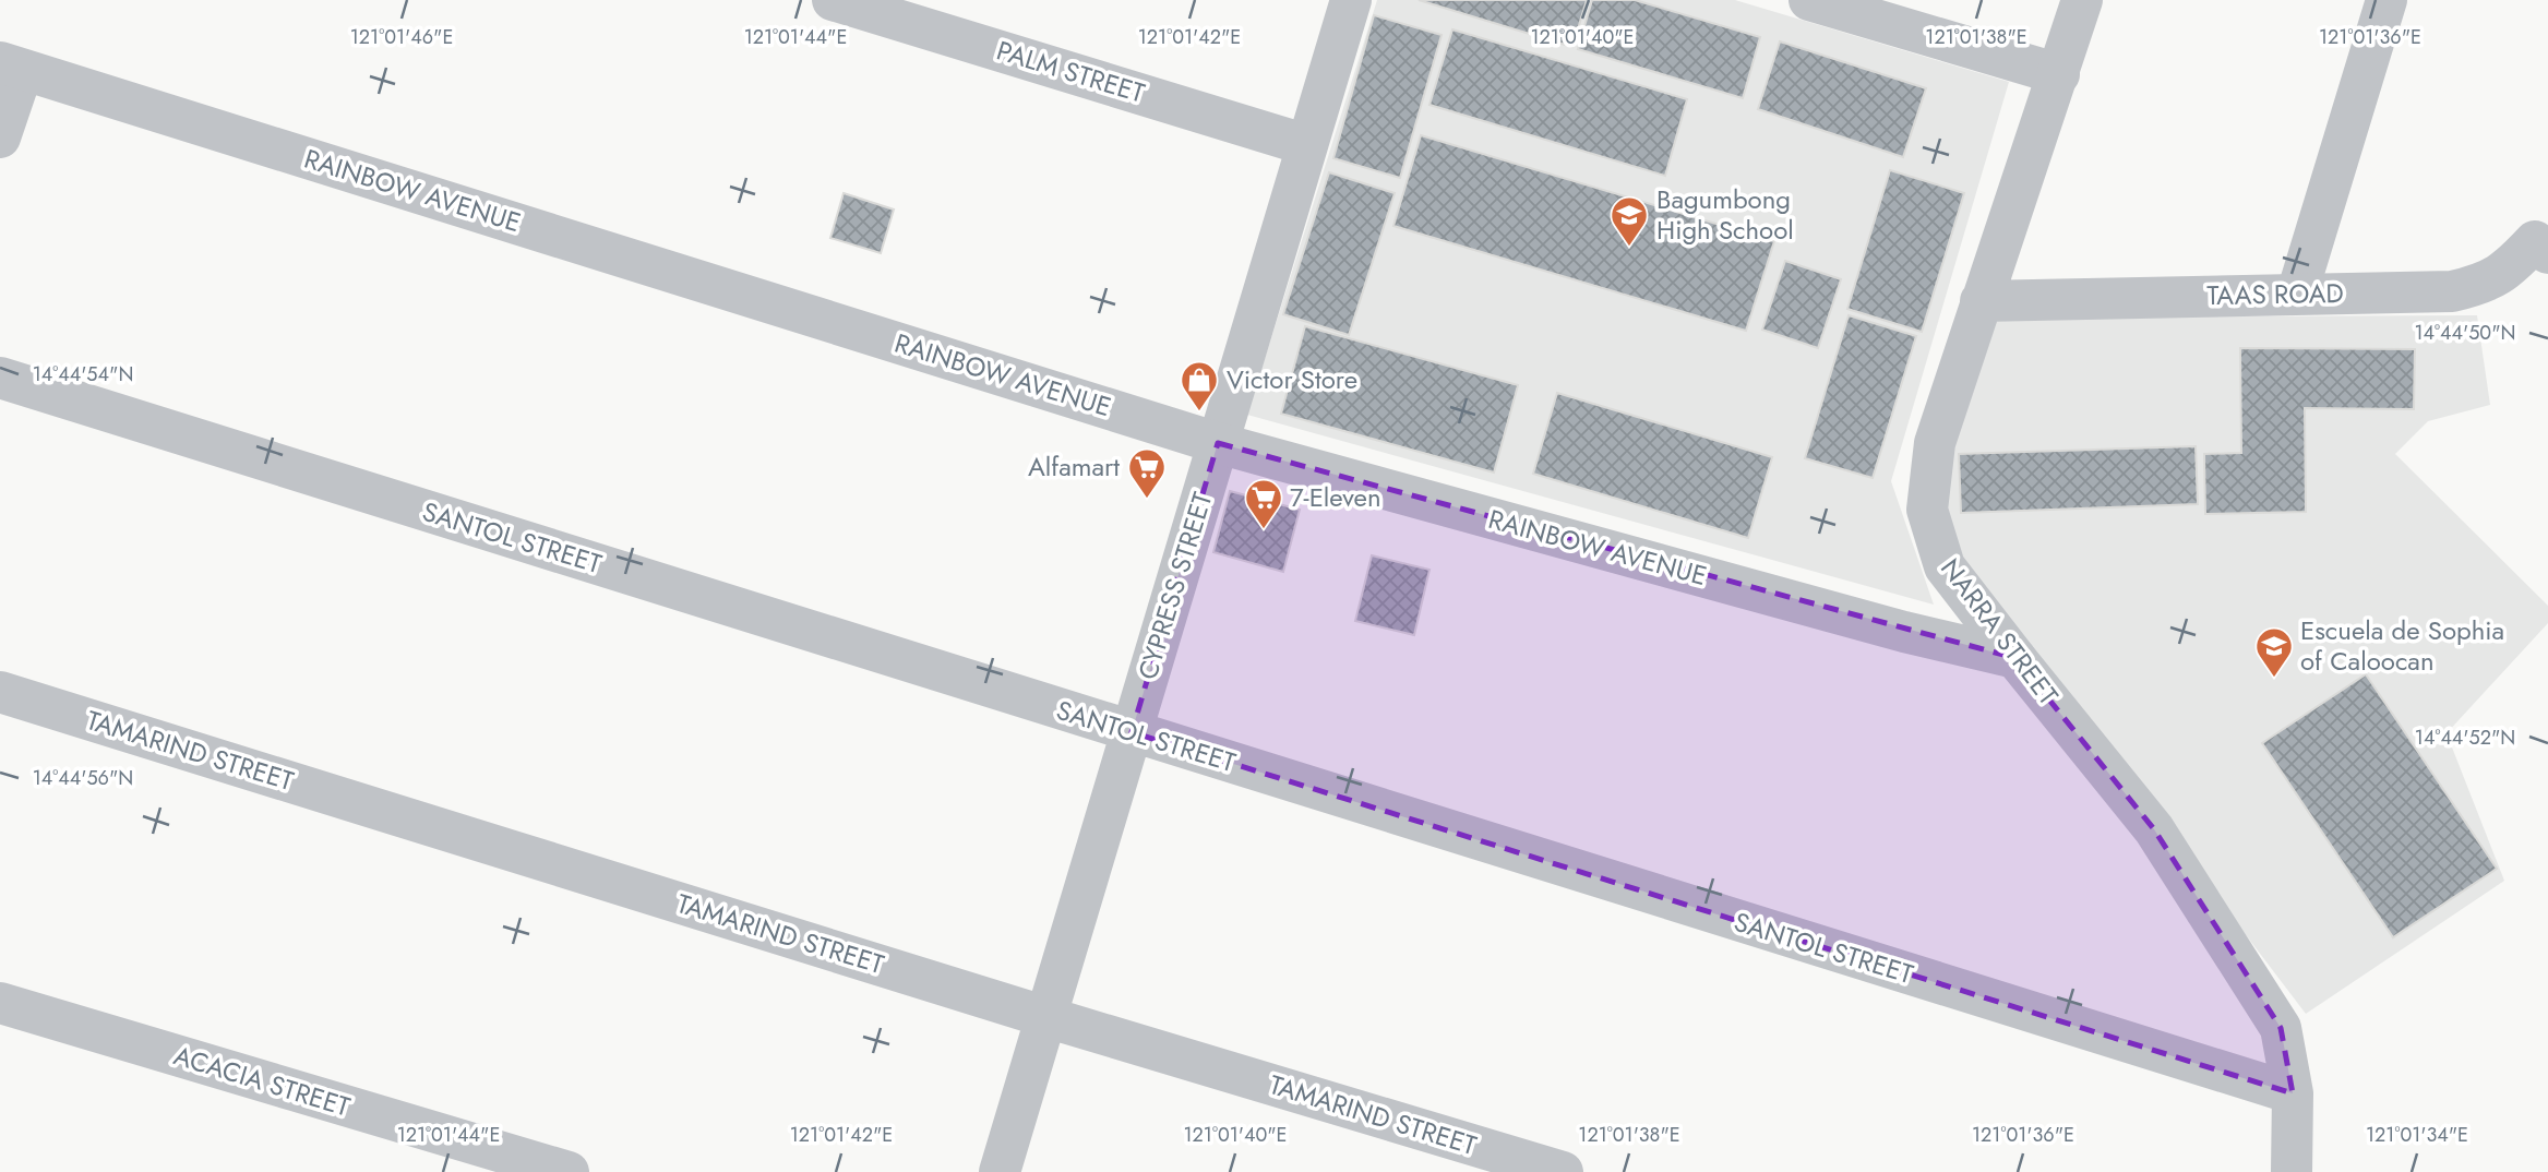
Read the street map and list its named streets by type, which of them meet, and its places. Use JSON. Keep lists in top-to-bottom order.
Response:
{
  "streets": {
    "street": [
      "PALM STREET",
      "RAINBOW AVENUE",
      "TAAS ROAD",
      "SANTOL STREET",
      "CYPRESS STREET",
      "NARRA STREET",
      "TAMARIND STREET",
      "ACACIA STREET"
    ]
  },
  "crossings": [
    ["PALM STREET", "CYPRESS STREET"],
    ["RAINBOW AVENUE", "CYPRESS STREET"],
    ["RAINBOW AVENUE", "NARRA STREET"],
    ["TAAS ROAD", "NARRA STREET"],
    ["SANTOL STREET", "CYPRESS STREET"],
    ["SANTOL STREET", "NARRA STREET"],
    ["CYPRESS STREET", "TAMARIND STREET"]
  ],
  "places": {
    "school or university": ["Bagumbong High School", "Escuela de Sophia of Caloocan"],
    "shop": ["Victor Store"],
    "supermarket": ["Alfamart", "7-Eleven"]
  },
  "coordinates": [
    "121°01'46\"E",
    "121°01'44\"E",
    "121°01'42\"E",
    "121°01'40\"E",
    "121°01'38\"E",
    "121°01'36\"E",
    "14°44'50\"N",
    "14°44'54\"N",
    "14°44'52\"N",
    "14°44'56\"N",
    "121°01'34\"E"
  ]
}
